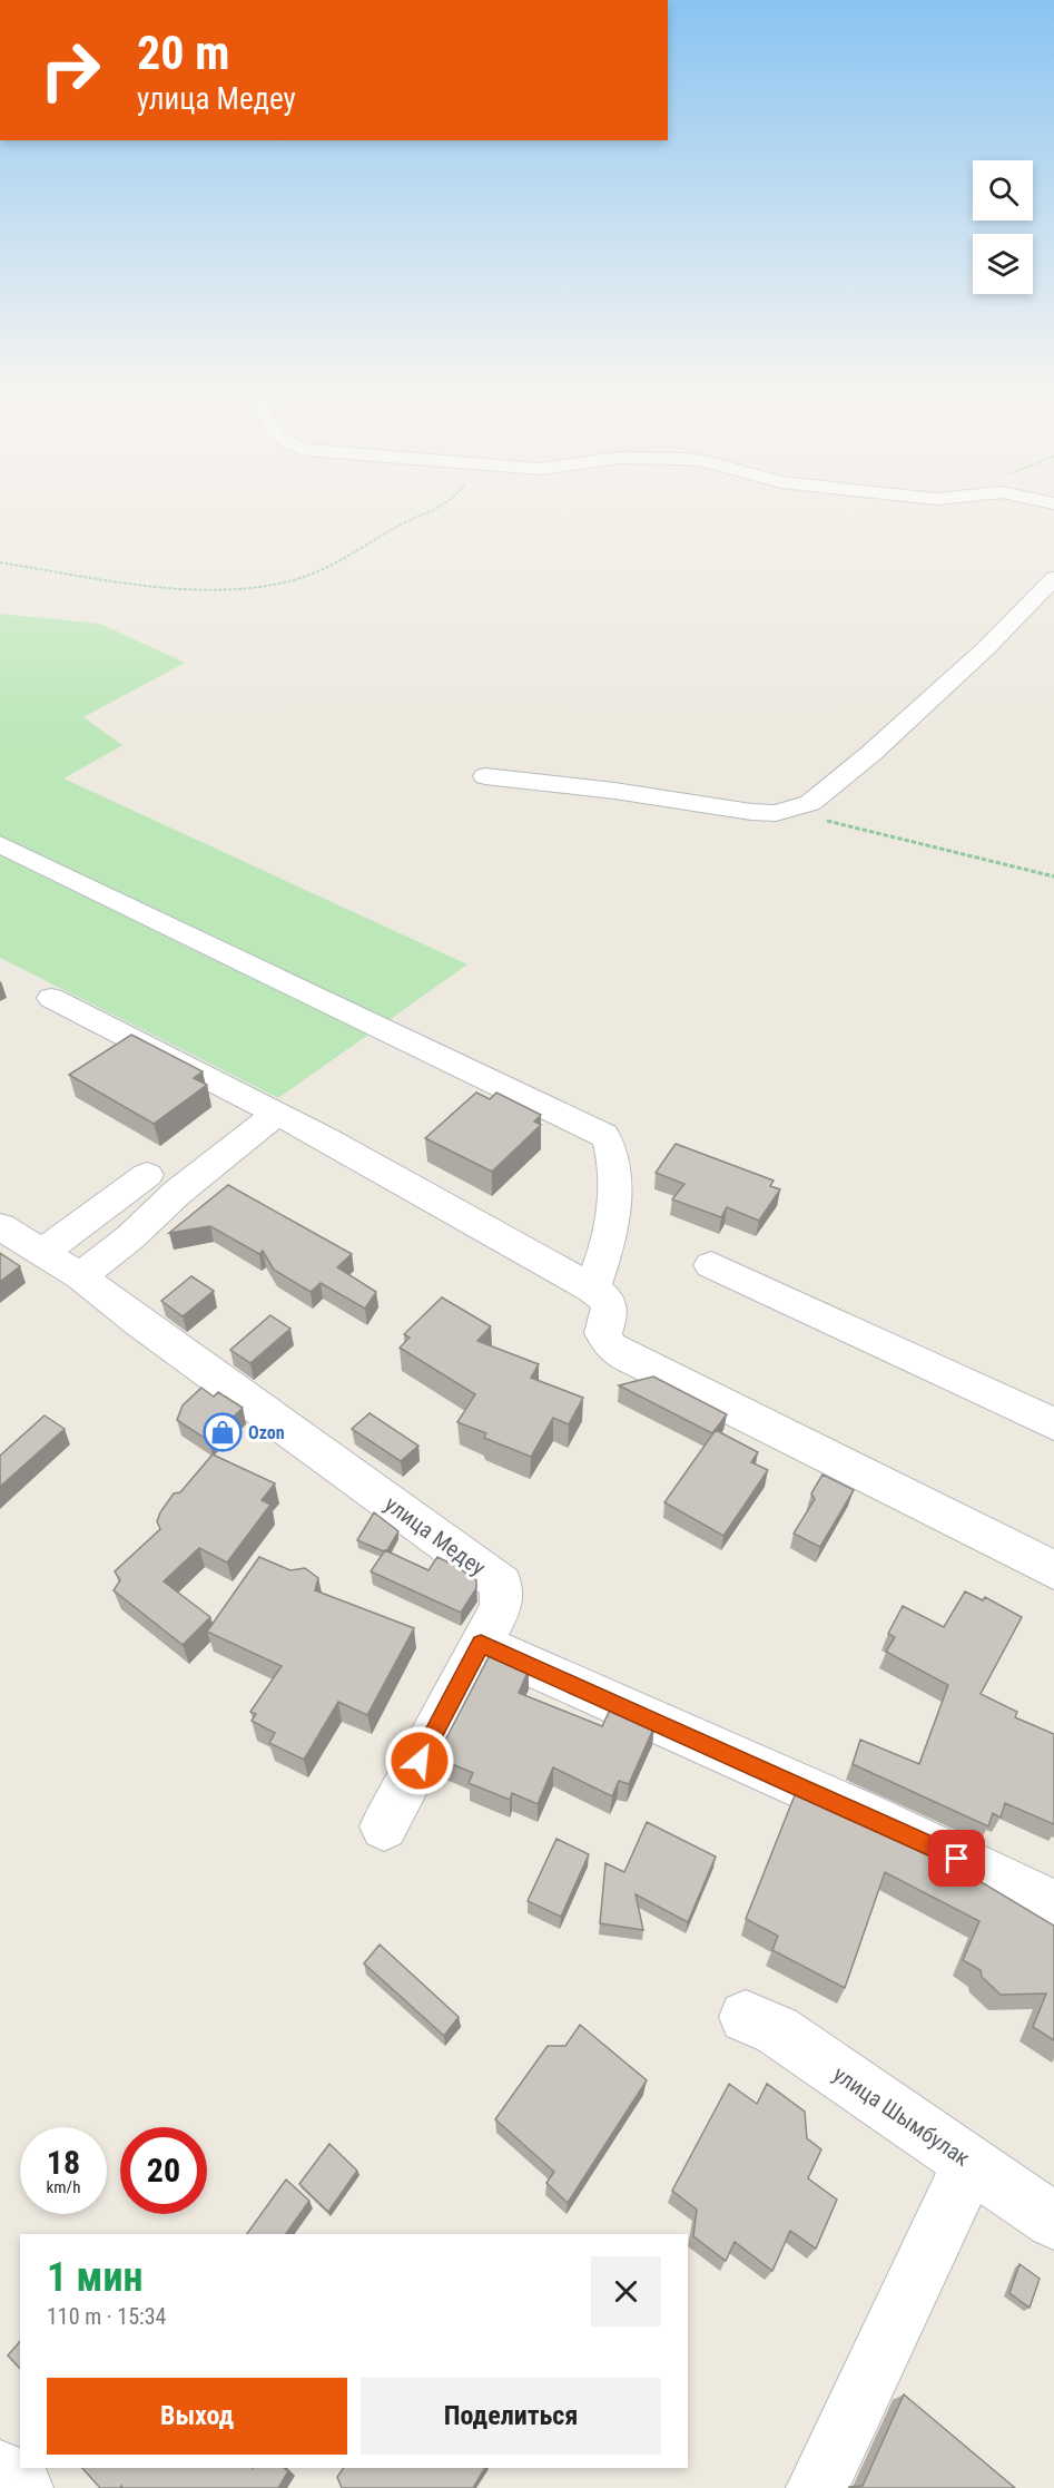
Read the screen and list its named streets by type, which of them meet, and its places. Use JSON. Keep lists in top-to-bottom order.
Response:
{
  "streets": {
    "street": ["улица Медеу", "улица Шымбулак"]
  },
  "places": {
    "shop": ["Ozon"]
  },
  "page": {
    "turn": ["20 m", "улица Медеу"],
    "speed": "18 km/h",
    "limit": "20",
    "heading": ["1 мин", "110 m · 15:34"],
    "buttons": ["Выход", "Поделиться"]
  }
}
